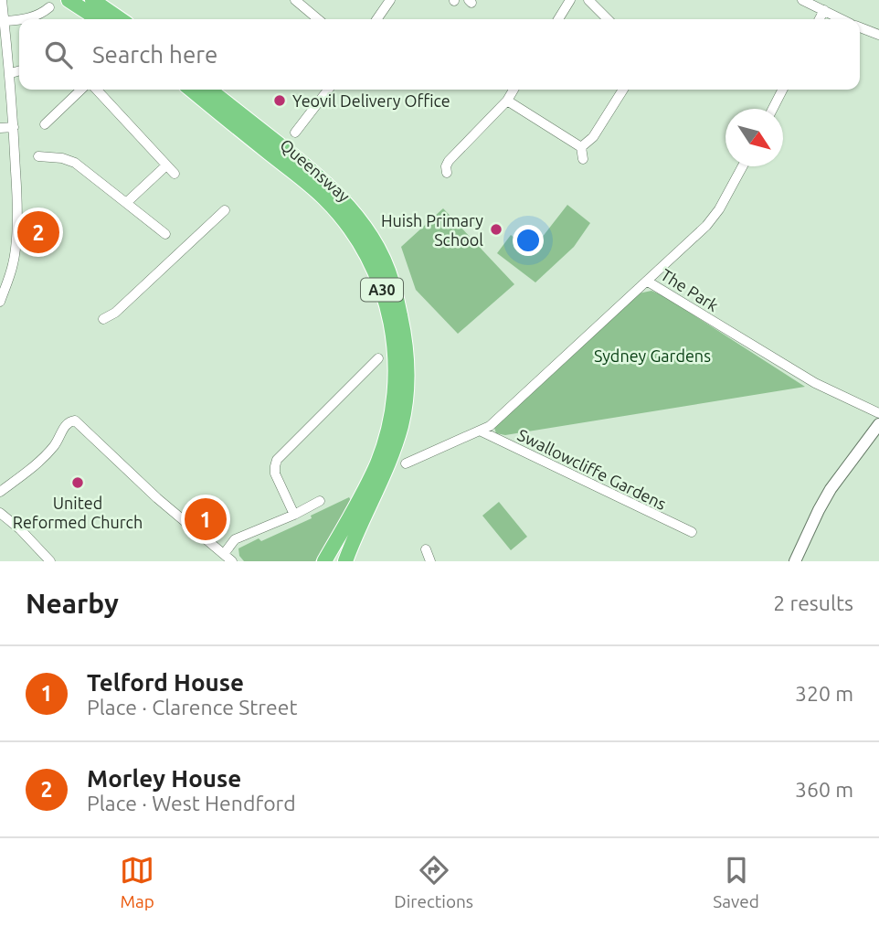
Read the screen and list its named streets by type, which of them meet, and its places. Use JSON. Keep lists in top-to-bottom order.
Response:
{
  "streets": {
    "highway": ["Queensway", "A30"],
    "street": ["The Park", "Swallowcliffe Gardens"]
  },
  "crossings": [
    ["The Park", "Swallowcliffe Gardens"]
  ],
  "parks": ["Sydney Gardens"],
  "places": ["Yeovil Delivery Office", "Huish Primary School", "United Reformed Church"],
  "north": "bottom right",
  "page": {
    "search": "Search here",
    "pins": ["2", "1"],
    "heading": ["Nearby", "2 results"],
    "list": [
      {
        "mark": "1",
        "name": "Telford House",
        "note": "Place · Clarence Street",
        "value": "320 m"
      },
      {
        "mark": "2",
        "name": "Morley House",
        "note": "Place · West Hendford",
        "value": "360 m"
      }
    ],
    "nav": ["Map", "Directions", "Saved"]
  }
}
